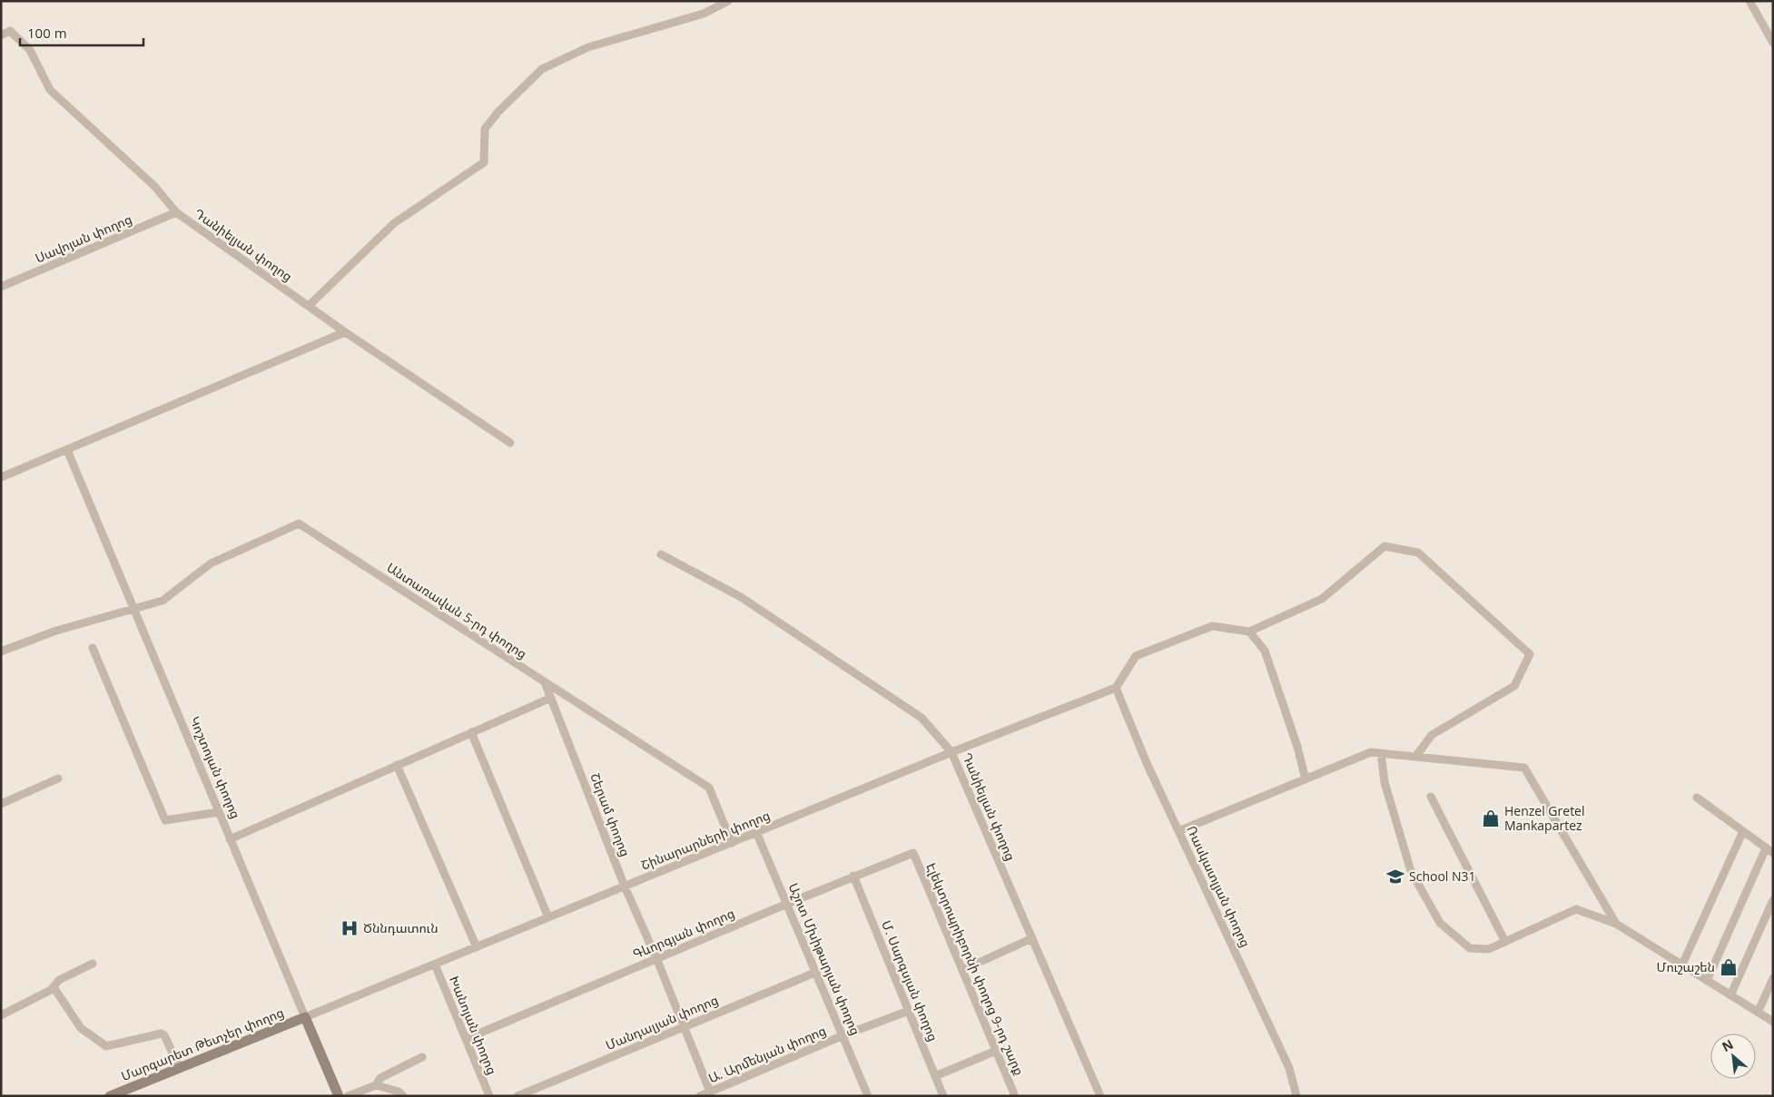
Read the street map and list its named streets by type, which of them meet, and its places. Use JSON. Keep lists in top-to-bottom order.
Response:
{
  "streets": {
    "street": [
      "Սավոյան փողոց",
      "Դանիելյան փողոց",
      "Անտառավան 5-րդ փողոց",
      "Կոշտոյան փողոց",
      "Շերամ փողոց",
      "Շինարարների փողոց",
      "Ռասկատլյան փողոց",
      "Գևորգյան փողոց",
      "Աշոտ Մխիթարյան փողոց",
      "Էլեկտրոպրիբորնի փողոց 9-րդ շարք",
      "Մ. Սարգսյան փողոց",
      "Մանդալյան փողոց",
      "Խանոյան փողոց",
      "Մարգարետ Թետչեր փողոց",
      "Ա. Արմենյան փողոց"
    ]
  },
  "crossings": [
    ["Սավոյան փողոց", "Դանիելյան փողոց"],
    ["Դանիելյան փողոց", "Շինարարների փողոց"],
    ["Անտառավան 5-րդ փողոց", "Կոշտոյան փողոց"],
    ["Անտառավան 5-րդ փողոց", "Շերամ փողոց"],
    ["Անտառավան 5-րդ փողոց", "Շինարարների փողոց"],
    ["Կոշտոյան փողոց", "Շինարարների փողոց"],
    ["Կոշտոյան փողոց", "Մարգարետ Թետչեր փողոց"],
    ["Շերամ փողոց", "Շինարարների փողոց"],
    ["Շերամ փողոց", "Գևորգյան փողոց"],
    ["Շերամ փողոց", "Մանդալյան փողոց"],
    ["Շերամ փողոց", "Ա. Արմենյան փողոց"],
    ["Շինարարների փողոց", "Ռասկատլյան փողոց"],
    ["Շինարարների փողոց", "Աշոտ Մխիթարյան փողոց"],
    ["Շինարարների փողոց", "Խանոյան փողոց"],
    ["Շինարարների փողոց", "Մարգարետ Թետչեր փողոց"],
    ["Գևորգյան փողոց", "Աշոտ Մխիթարյան փողոց"],
    ["Գևորգյան փողոց", "Էլեկտրոպրիբորնի փողոց 9-րդ շարք"],
    ["Գևորգյան փողոց", "Մ. Սարգսյան փողոց"],
    ["Գևորգյան փողոց", "Խանոյան փողոց"],
    ["Աշոտ Մխիթարյան փողոց", "Մանդալյան փողոց"],
    ["Աշոտ Մխիթարյան փողոց", "Ա. Արմենյան փողոց"],
    ["Մ. Սարգսյան փողոց", "Ա. Արմենյան փողոց"]
  ],
  "places": {
    "shop": ["Henzel Gretel Mankapartez", "Մուշաշեն"],
    "school or university": ["School N31"],
    "hospital": ["Ծննդատուն"]
  },
  "scale_bar": "100 m",
  "north": "top left"
}
